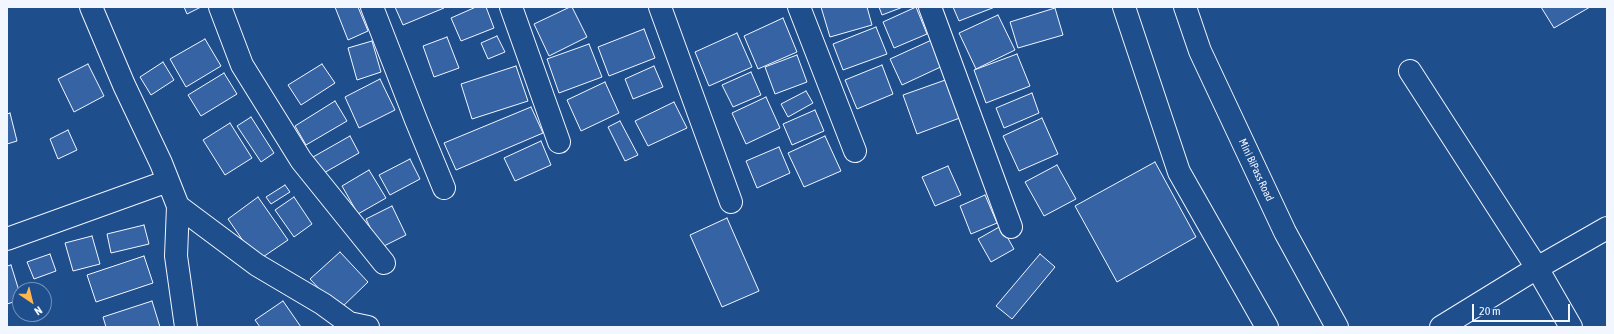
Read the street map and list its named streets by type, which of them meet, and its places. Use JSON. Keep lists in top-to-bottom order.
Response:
{
  "streets": {
    "street": ["Mini BiPass Road"]
  },
  "scale_bar": "20 m",
  "north": "bottom right"
}
